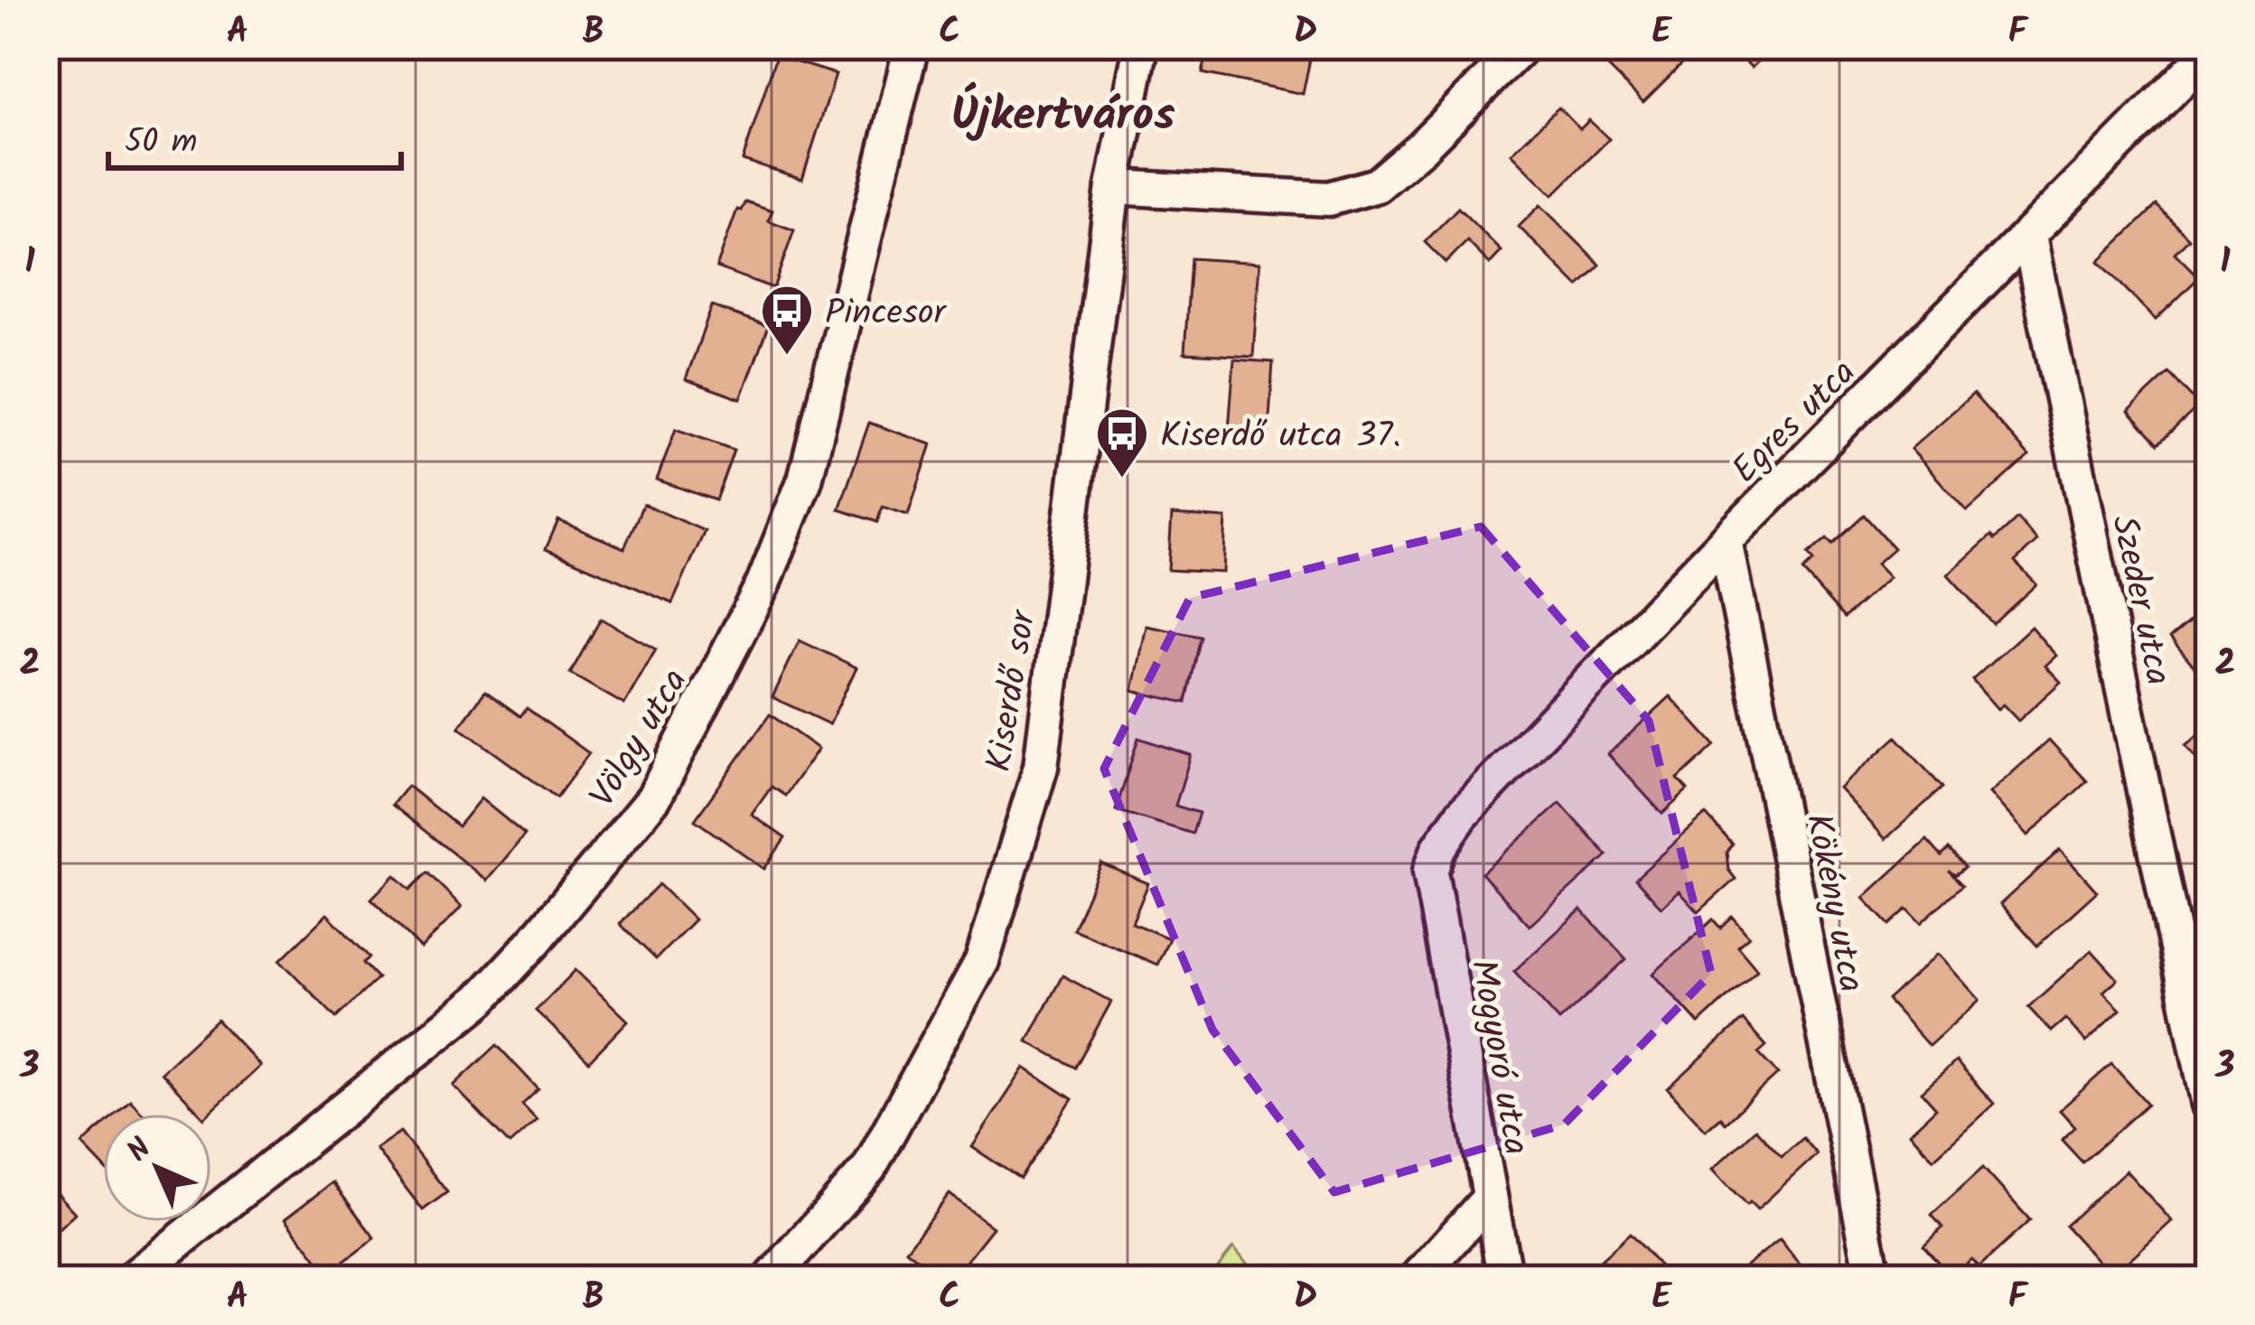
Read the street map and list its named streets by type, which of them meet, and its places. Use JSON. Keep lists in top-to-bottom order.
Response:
{
  "streets": {
    "street": [
      "Egres utca",
      "Szeder utca",
      "Kiserdő sor",
      "Völgy utca",
      "Kökény utca",
      "Mogyoró utca"
    ]
  },
  "crossings": [
    ["Egres utca", "Szeder utca"],
    ["Egres utca", "Kökény utca"],
    ["Egres utca", "Mogyoró utca"]
  ],
  "districts": ["Újkertváros"],
  "places": {
    "bus stop": ["Pincesor", "Kiserdő utca 37."]
  },
  "scale_bar": "50 m",
  "north": "top left",
  "grid": {
    "columns": [
      "A",
      "B",
      "C",
      "D",
      "E",
      "F"
    ],
    "rows": ["1", "2", "3"]
  }
}
